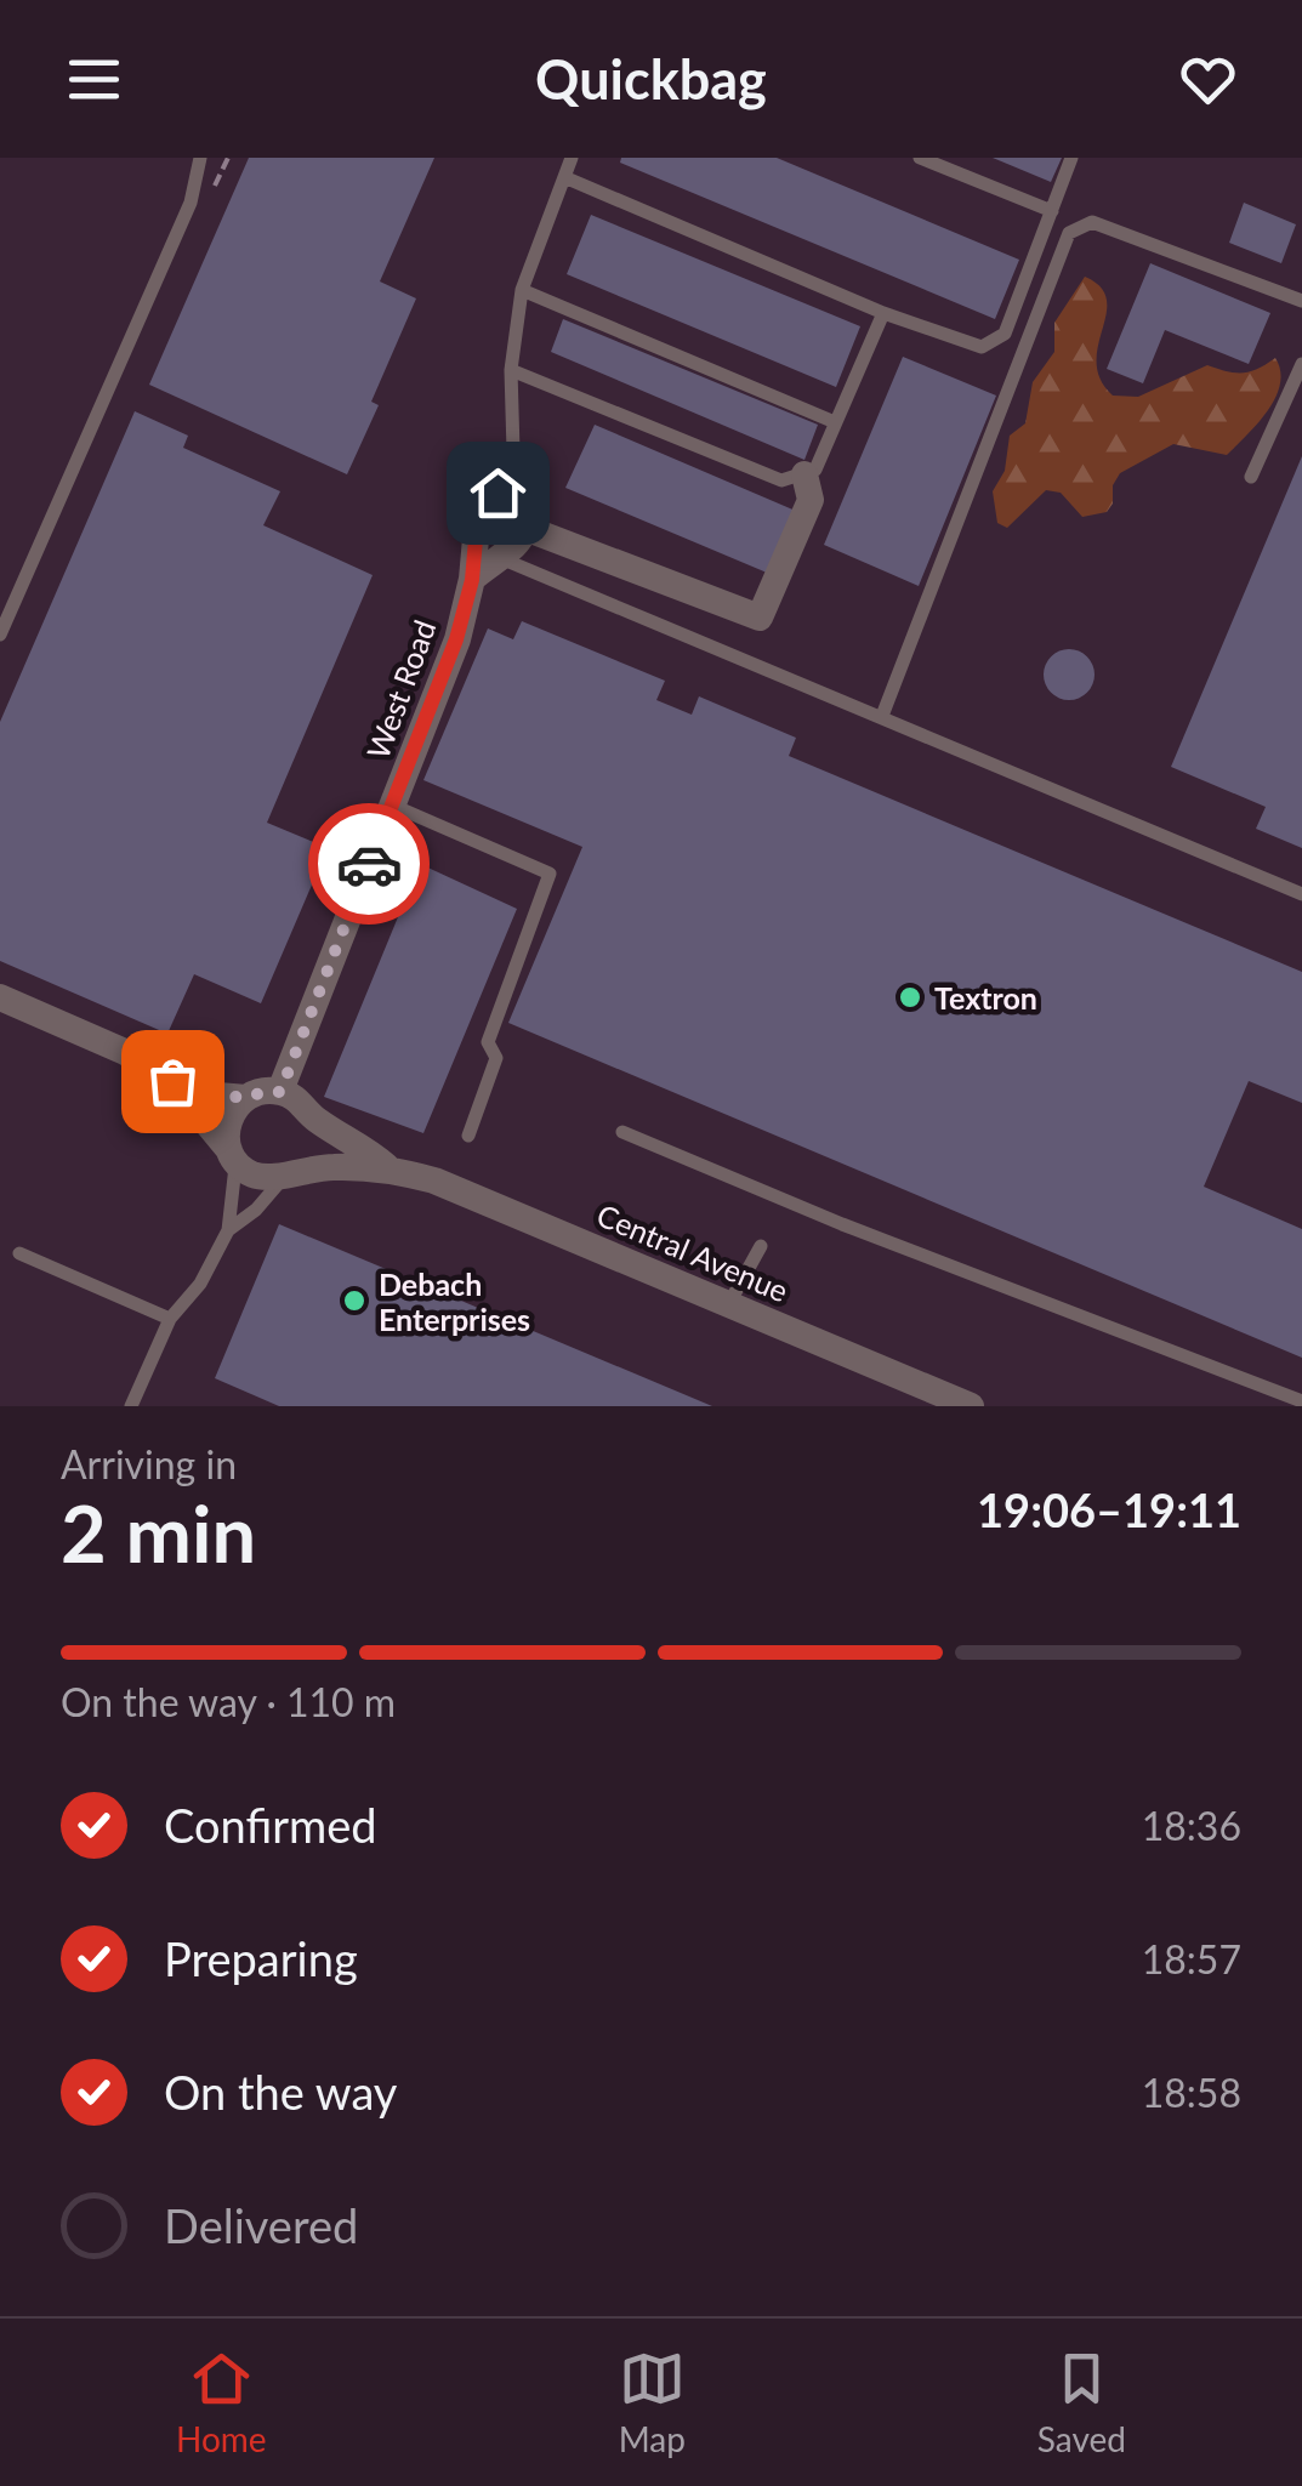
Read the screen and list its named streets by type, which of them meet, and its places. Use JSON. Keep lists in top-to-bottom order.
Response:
{
  "streets": {
    "street": ["West Road", "Central Avenue"]
  },
  "crossings": [
    ["West Road", "Central Avenue"]
  ],
  "places": ["Textron", "Debach Enterprises"],
  "page": {
    "header": "Quickbag",
    "heading": ["2 min", "Arriving in", "19:06–19:11"],
    "bar": "On the way · 110 m",
    "list": [
      ["Confirmed", "18:36"],
      ["Preparing", "18:57"],
      ["On the way", "18:58"],
      "Delivered"
    ],
    "tabs": ["Home", "Map", "Saved"]
  }
}
